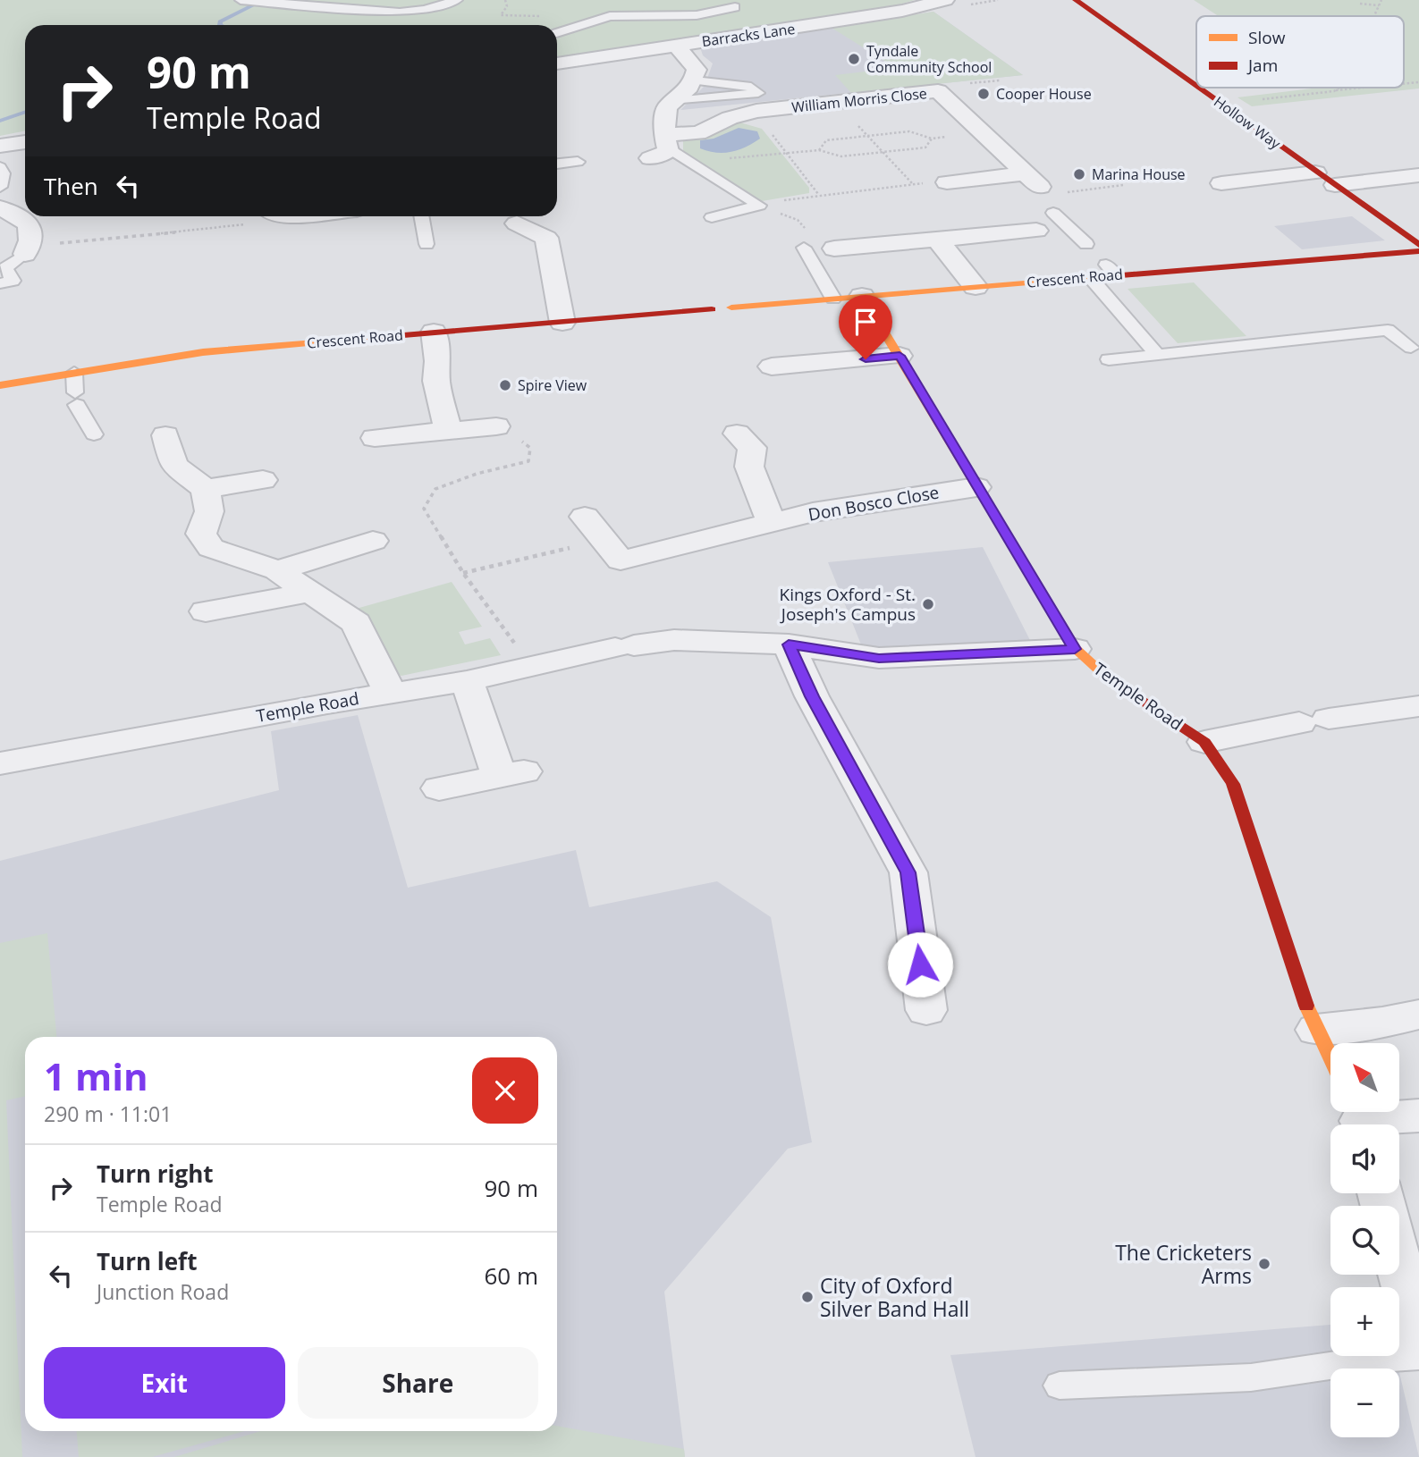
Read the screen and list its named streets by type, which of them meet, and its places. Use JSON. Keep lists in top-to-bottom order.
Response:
{
  "streets": {
    "street": [
      "Barracks Lane",
      "William Morris Close",
      "Hollow Way",
      "Crescent Road",
      "Don Bosco Close",
      "Temple Road"
    ]
  },
  "places": [
    "Tyndale Community School",
    "Cooper House",
    "Marina House",
    "Spire View",
    "Kings Oxford - St. Joseph's Campus",
    "The Cricketers Arms",
    "City of Oxford Silver Band Hall"
  ],
  "legend": ["Slow", "Jam"],
  "north": "top left",
  "page": {
    "turn": ["90 m", "Temple Road"],
    "then": "Then",
    "heading": ["1 min", "290 m · 11:01"],
    "map_buttons": ["+", "−"],
    "list": [
      {
        "name": "Turn right",
        "note": "Temple Road",
        "value": "90 m"
      },
      {
        "name": "Turn left",
        "note": "Junction Road",
        "value": "60 m"
      }
    ],
    "buttons": ["Exit", "Share"]
  }
}
